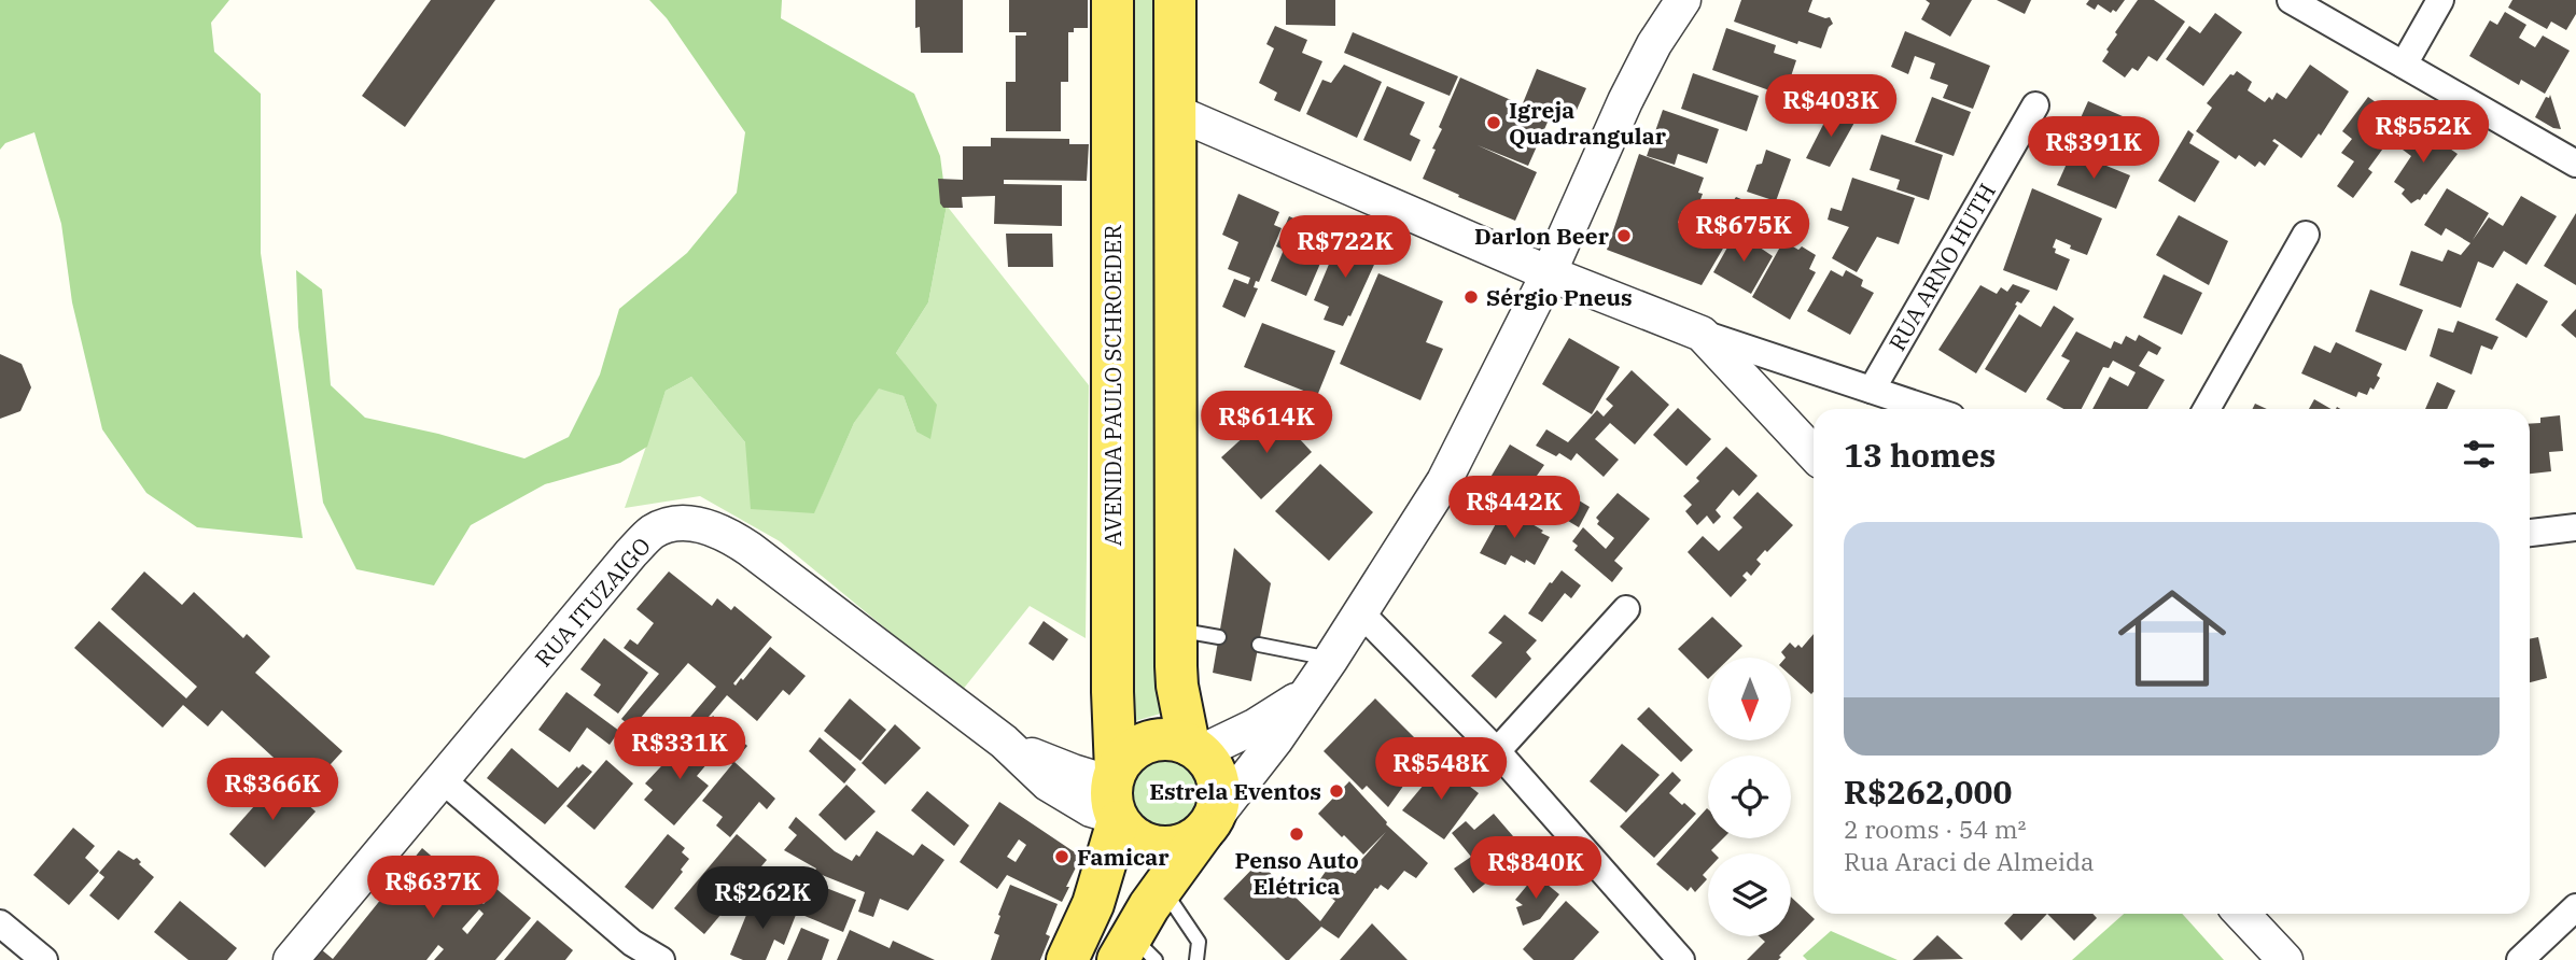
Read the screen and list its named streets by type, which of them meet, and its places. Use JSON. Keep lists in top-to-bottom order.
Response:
{
  "streets": {
    "main road": ["AVENIDA PAULO SCHROEDER"],
    "street": ["RUA ARNO HUTH", "RUA ITUZAIGO"]
  },
  "crossings": [
    ["AVENIDA PAULO SCHROEDER", "RUA ITUZAIGO"]
  ],
  "places": [
    "Igreja Quadrangular",
    "Darlon Beer",
    "Sérgio Pneus",
    "Estrela Eventos",
    "Penso Auto Elétrica",
    "Famicar"
  ],
  "north": "bottom",
  "page": {
    "price": [
      "R$403K",
      "R$552K",
      "R$391K",
      "R$675K",
      "R$722K",
      "R$614K",
      "R$442K",
      "R$331K",
      "R$548K",
      "R$366K",
      "R$840K",
      "R$637K",
      "R$262K"
    ],
    "heading": "13 homes",
    "list": [
      {
        "name": "R$262,000",
        "note": "2 rooms · 54 m² · Rua Araci de Almeida"
      }
    ]
  }
}
